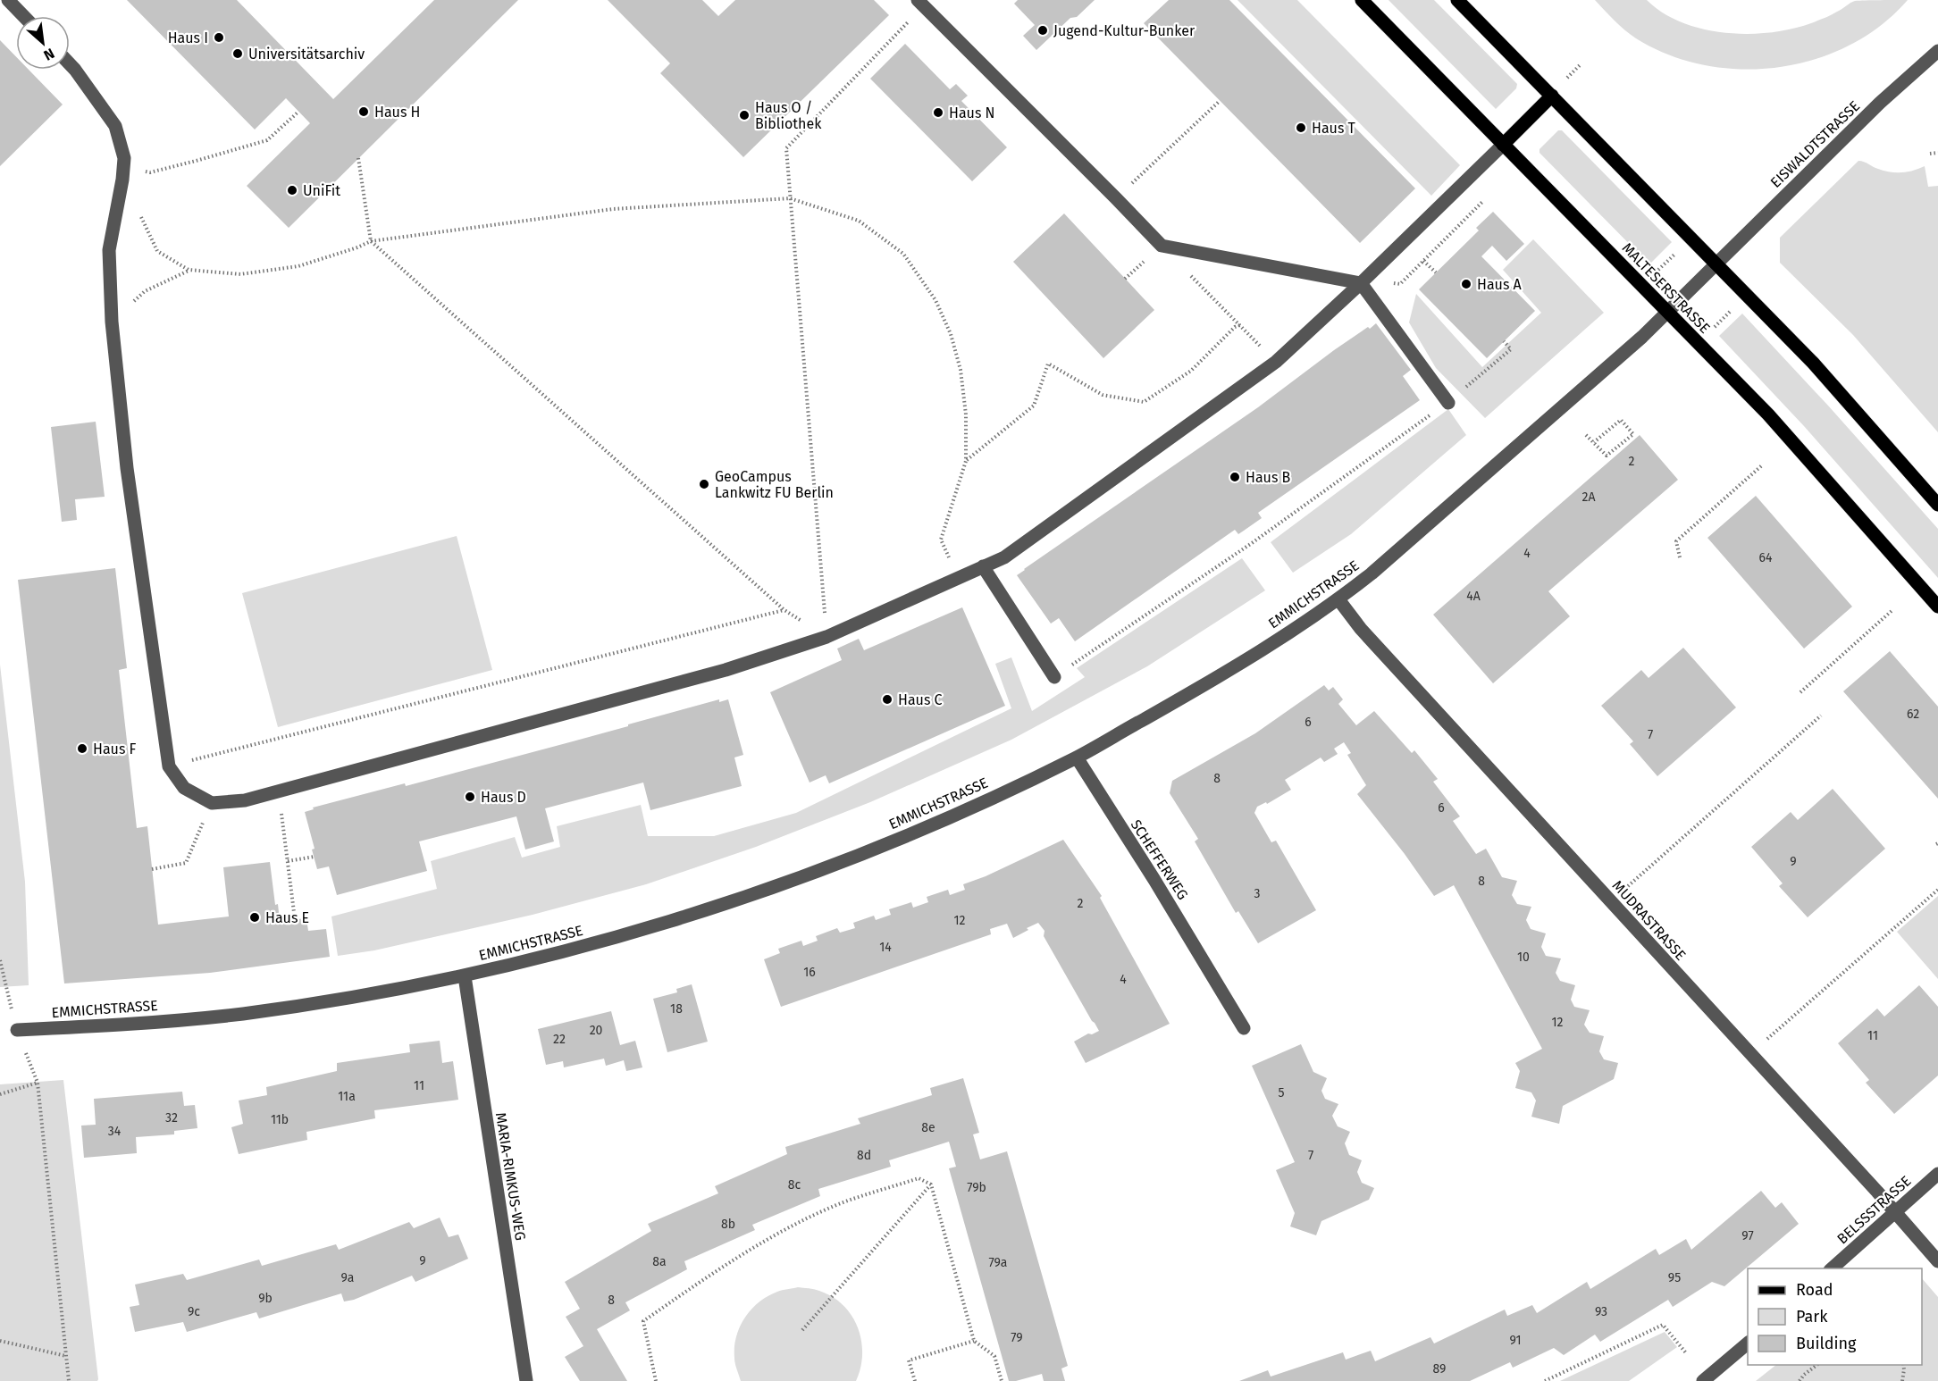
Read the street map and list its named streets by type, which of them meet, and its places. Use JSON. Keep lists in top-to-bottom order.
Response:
{
  "streets": {
    "main road": ["MALTESERSTRASSE"],
    "street": [
      "EISWALDTSTRASSE",
      "EMMICHSTRASSE",
      "SCHEFFERWEG",
      "MUDRASTRASSE",
      "MARIA-RIMKUS-WEG",
      "BELSSSTRASSE"
    ]
  },
  "crossings": [
    ["EISWALDTSTRASSE", "EMMICHSTRASSE"],
    ["MALTESERSTRASSE", "EMMICHSTRASSE"],
    ["EMMICHSTRASSE", "SCHEFFERWEG"],
    ["EMMICHSTRASSE", "MUDRASTRASSE"],
    ["EMMICHSTRASSE", "MARIA-RIMKUS-WEG"],
    ["MUDRASTRASSE", "BELSSSTRASSE"]
  ],
  "places": [
    "Jugend-Kultur-Bunker",
    "Haus I",
    "Universitätsarchiv",
    "Haus H",
    "Haus N",
    "Haus O / Bibliothek",
    "Haus T",
    "UniFit",
    "Haus A",
    "Haus B",
    "GeoCampus Lankwitz FU Berlin",
    "Haus C",
    "Haus F",
    "Haus D",
    "Haus E"
  ],
  "house_numbers": [
    "2",
    "2A",
    "4",
    "64",
    "4A",
    "62",
    "6",
    "7",
    "8",
    "6",
    "9",
    "8",
    "3",
    "2",
    "12",
    "14",
    "10",
    "16",
    "4",
    "18",
    "12",
    "20",
    "11",
    "22",
    "11",
    "5",
    "11a",
    "32",
    "11b",
    "8e",
    "34",
    "8d",
    "7",
    "8c",
    "79b",
    "8b",
    "97",
    "9",
    "8a",
    "79a",
    "9a",
    "95",
    "9b",
    "8",
    "9c",
    "93",
    "79",
    "91",
    "89"
  ],
  "legend": ["Road", "Park", "Building"],
  "north": "bottom right"
}
